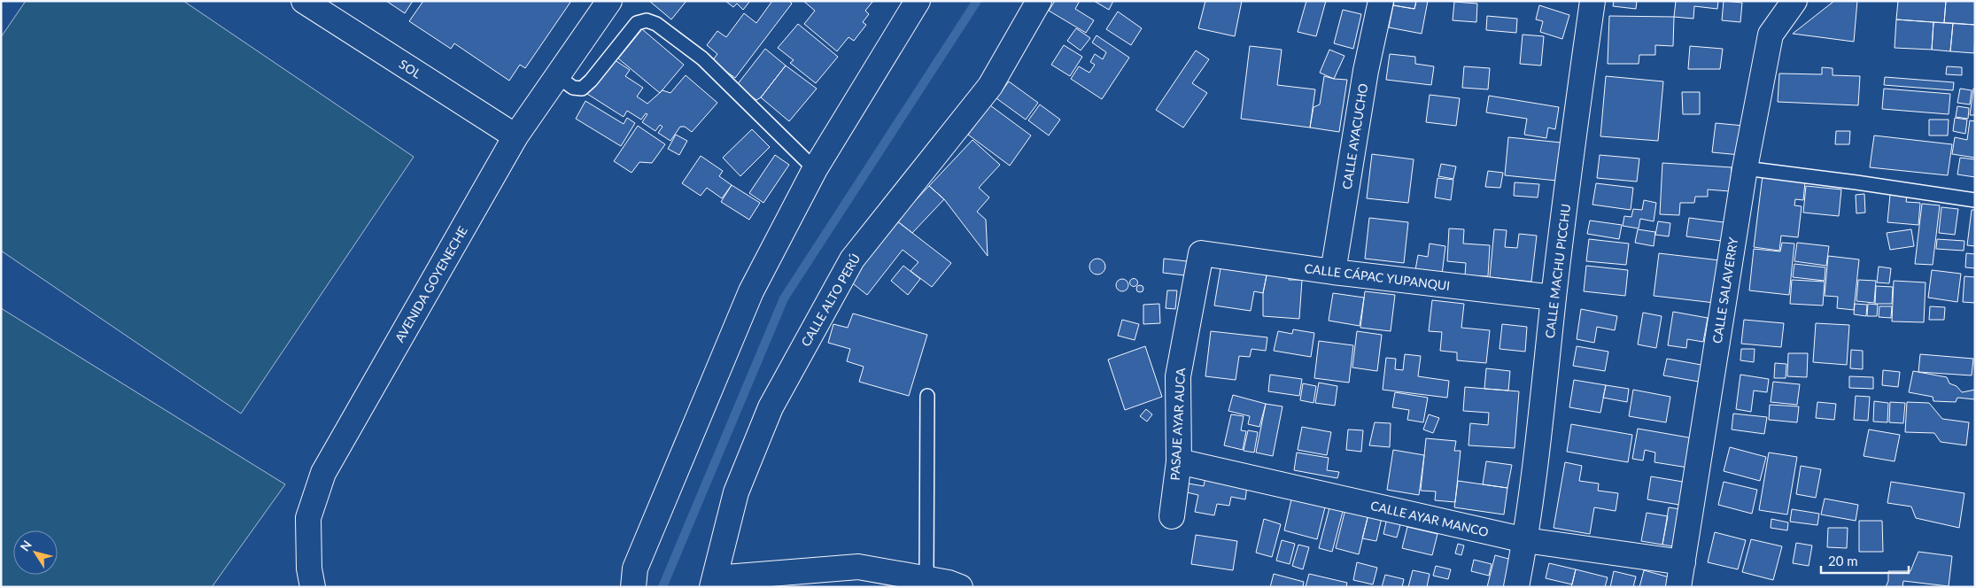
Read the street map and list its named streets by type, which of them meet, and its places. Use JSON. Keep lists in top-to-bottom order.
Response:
{
  "streets": {
    "street": [
      "SOL",
      "CALLE AYACUCHO",
      "CALLE MACHU PICCHU",
      "CALLE CÁPAC YUPANQUI",
      "AVENIDA GOYENECHE",
      "CALLE SALAVERRY",
      "CALLE ALTO PERÚ",
      "PASAJE AYAR AUCA",
      "CALLE AYAR MANCO"
    ]
  },
  "crossings": [
    ["SOL", "AVENIDA GOYENECHE"],
    ["CALLE AYACUCHO", "CALLE CÁPAC YUPANQUI"],
    ["CALLE MACHU PICCHU", "CALLE CÁPAC YUPANQUI"],
    ["CALLE MACHU PICCHU", "CALLE AYAR MANCO"],
    ["CALLE CÁPAC YUPANQUI", "PASAJE AYAR AUCA"],
    ["CALLE SALAVERRY", "CALLE AYAR MANCO"],
    ["PASAJE AYAR AUCA", "CALLE AYAR MANCO"]
  ],
  "scale_bar": "20 m",
  "north": "top left"
}
